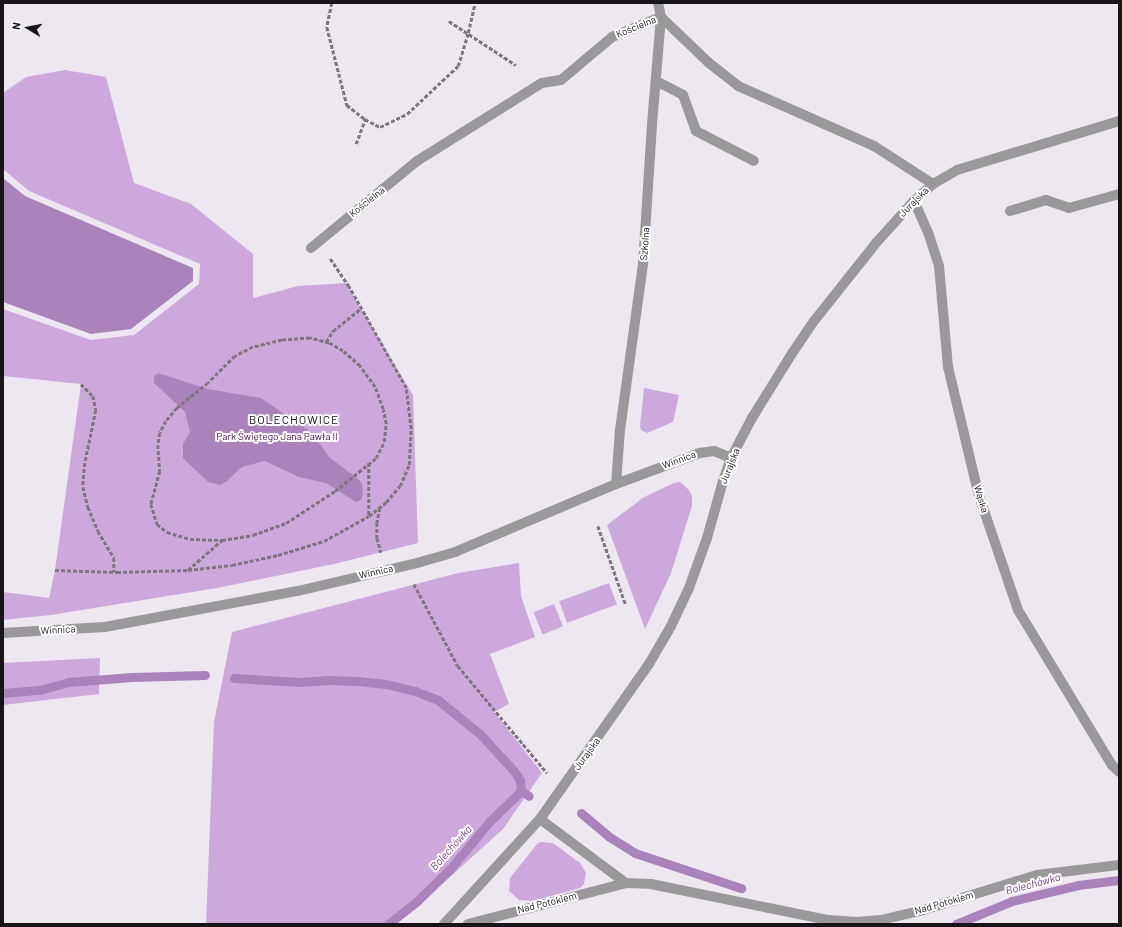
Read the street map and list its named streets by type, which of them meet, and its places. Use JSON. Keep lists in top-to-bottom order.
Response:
{
  "streets": {
    "street": [
      "Kościelna",
      "Jurajska",
      "Szkolna",
      "Winnica",
      "Wąska",
      "Nad Potokiem"
    ]
  },
  "crossings": [
    ["Kościelna", "Jurajska"],
    ["Kościelna", "Szkolna"],
    ["Jurajska", "Winnica"],
    ["Jurajska", "Wąska"],
    ["Szkolna", "Winnica"]
  ],
  "districts": ["BOLECHOWICE"],
  "water": ["Bolechówka"],
  "parks": ["Park Świętego Jana Pawła II"],
  "north": "left"
}
